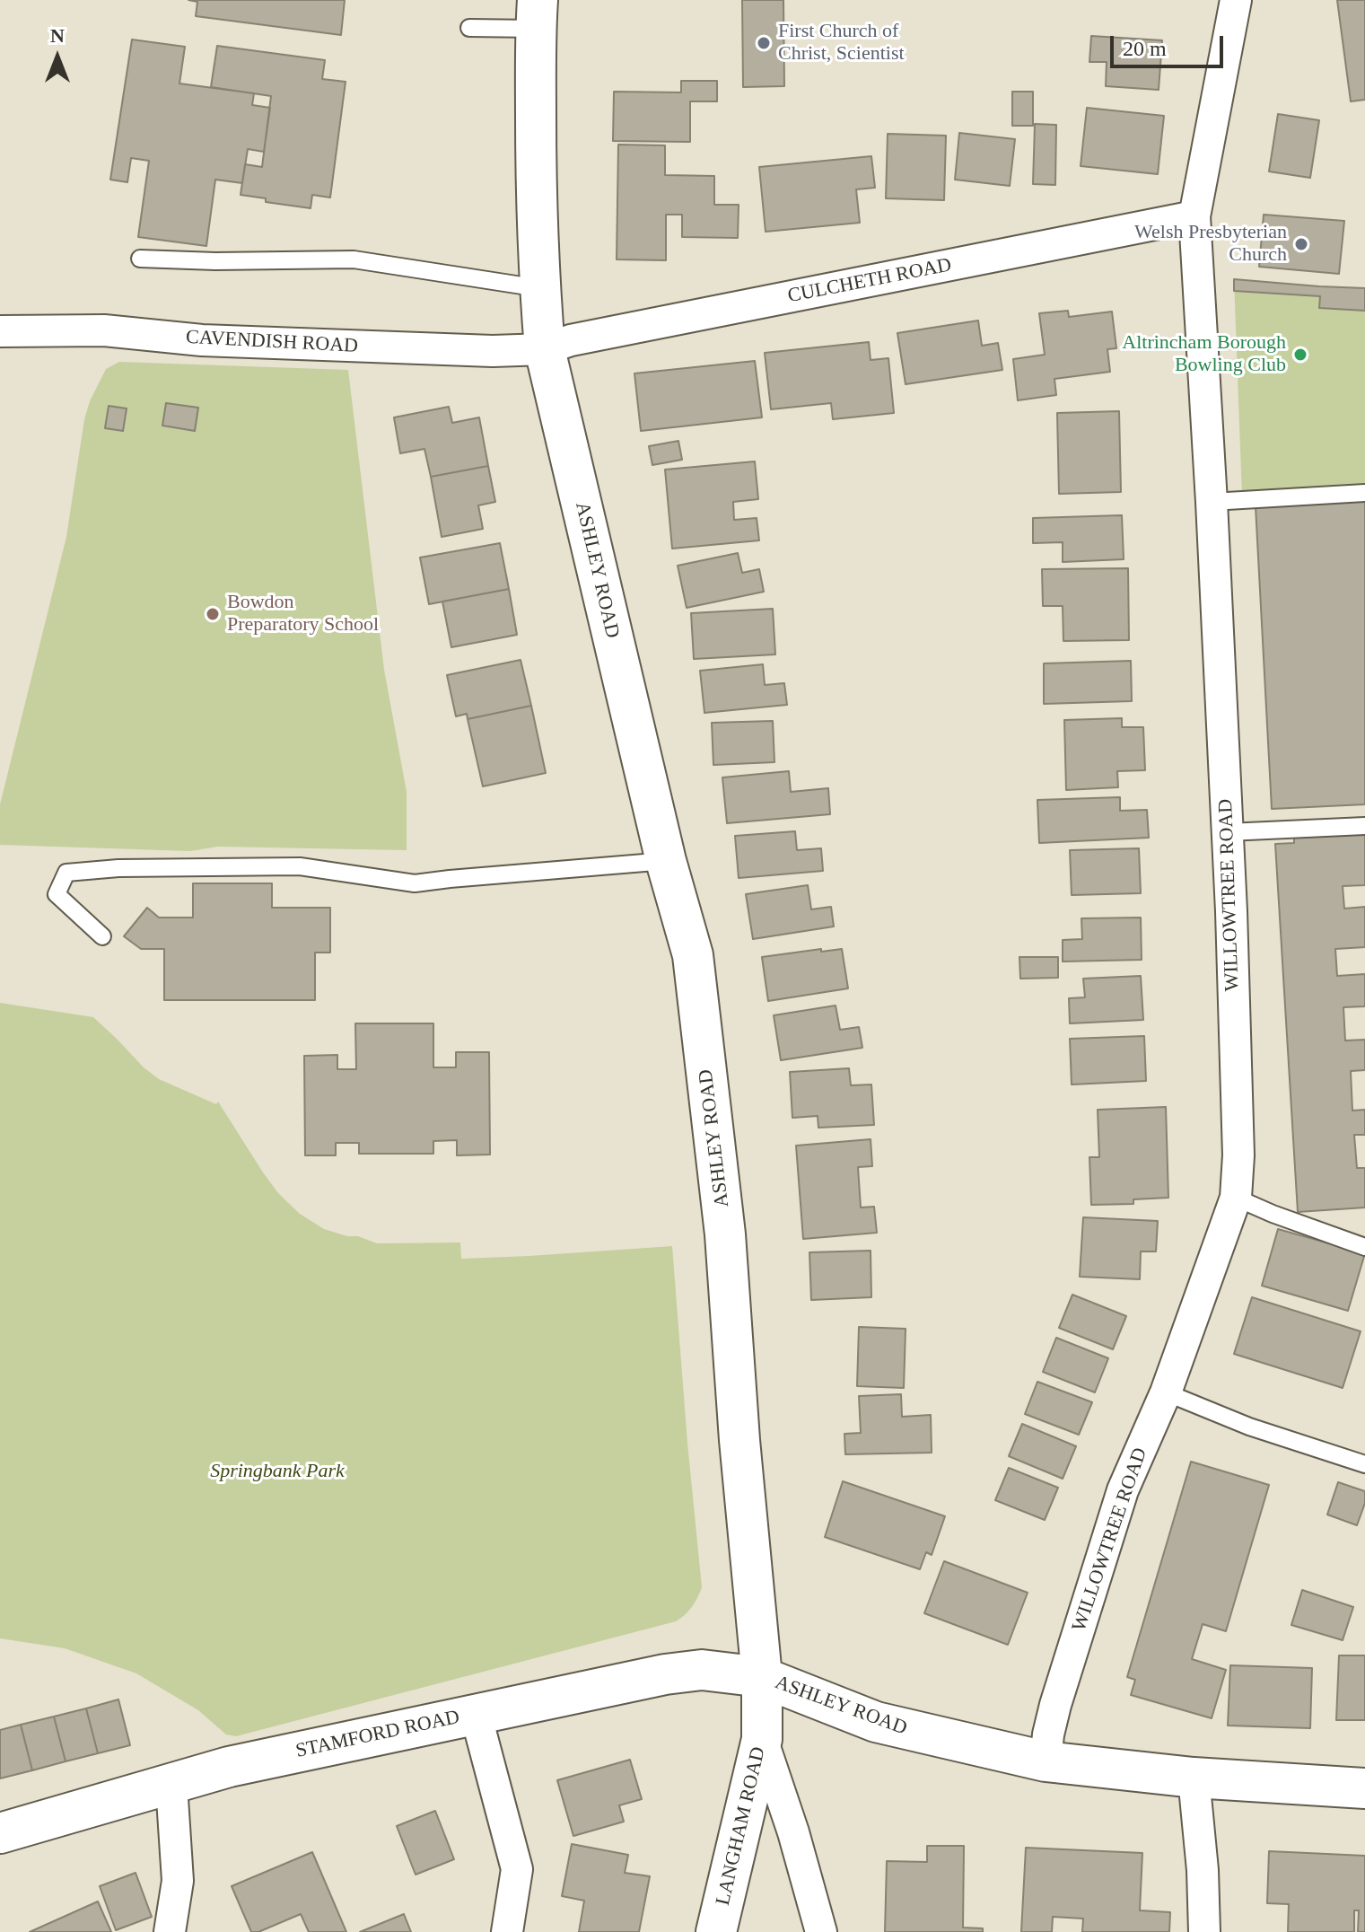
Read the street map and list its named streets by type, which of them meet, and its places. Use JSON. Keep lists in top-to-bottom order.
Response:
{
  "streets": {
    "main road": ["ASHLEY ROAD", "STAMFORD ROAD", "LANGHAM ROAD"],
    "street": ["CULCHETH ROAD", "CAVENDISH ROAD", "WILLOWTREE ROAD"]
  },
  "crossings": [
    ["CULCHETH ROAD", "CAVENDISH ROAD"],
    ["CULCHETH ROAD", "ASHLEY ROAD"],
    ["CULCHETH ROAD", "WILLOWTREE ROAD"],
    ["CAVENDISH ROAD", "ASHLEY ROAD"],
    ["ASHLEY ROAD", "WILLOWTREE ROAD"],
    ["ASHLEY ROAD", "STAMFORD ROAD"],
    ["ASHLEY ROAD", "LANGHAM ROAD"],
    ["STAMFORD ROAD", "LANGHAM ROAD"]
  ],
  "parks": ["Springbank Park"],
  "places": [
    "First Church of Christ, Scientist",
    "Welsh Presbyterian Church",
    "Altrincham Borough Bowling Club",
    "Bowdon Preparatory School"
  ],
  "scale_bar": "20 m",
  "north": "top"
}
